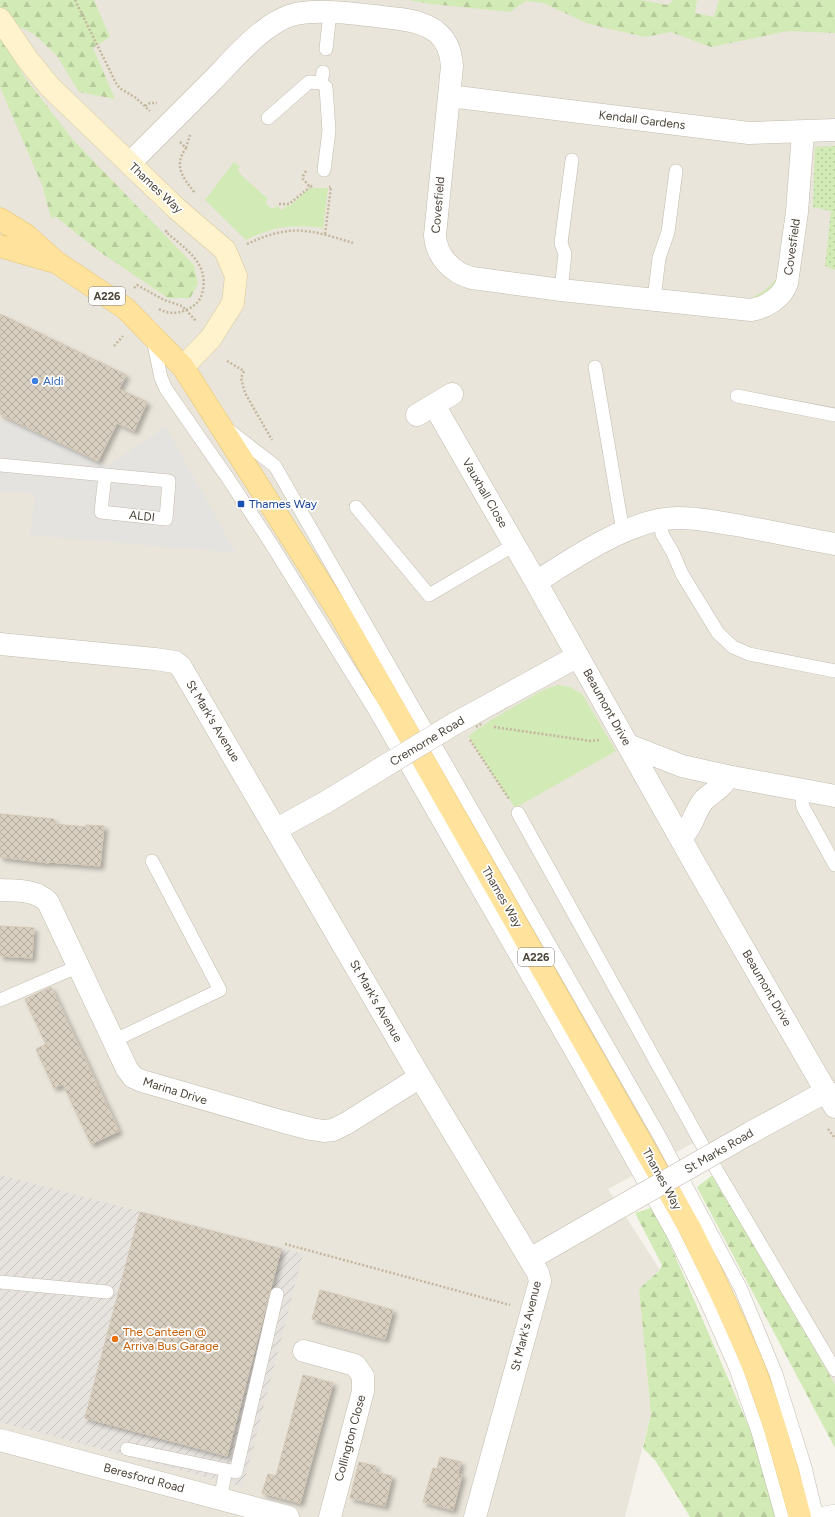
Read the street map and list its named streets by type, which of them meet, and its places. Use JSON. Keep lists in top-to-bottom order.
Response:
{
  "streets": {
    "main road": ["Thames Way", "A226"],
    "street": [
      "Kendall Gardens",
      "Covesfield",
      "Vauxhall Close",
      "Beaumont Drive",
      "St Mark's Avenue",
      "Cremorne Road",
      "Marina Drive",
      "St Marks Road",
      "Collington Close",
      "Beresford Road"
    ],
    "lane": ["ALDI"]
  },
  "crossings": [
    ["Kendall Gardens", "Covesfield"],
    ["Thames Way", "Covesfield"],
    ["Vauxhall Close", "Beaumont Drive"],
    ["Beaumont Drive", "Cremorne Road"],
    ["Beaumont Drive", "St Marks Road"],
    ["St Mark's Avenue", "Cremorne Road"],
    ["St Mark's Avenue", "Marina Drive"],
    ["St Mark's Avenue", "St Marks Road"]
  ],
  "places": {
    "other": ["Aldi", "The Canteen @ Arriva Bus Garage"],
    "transit": ["Thames Way"]
  }
}
